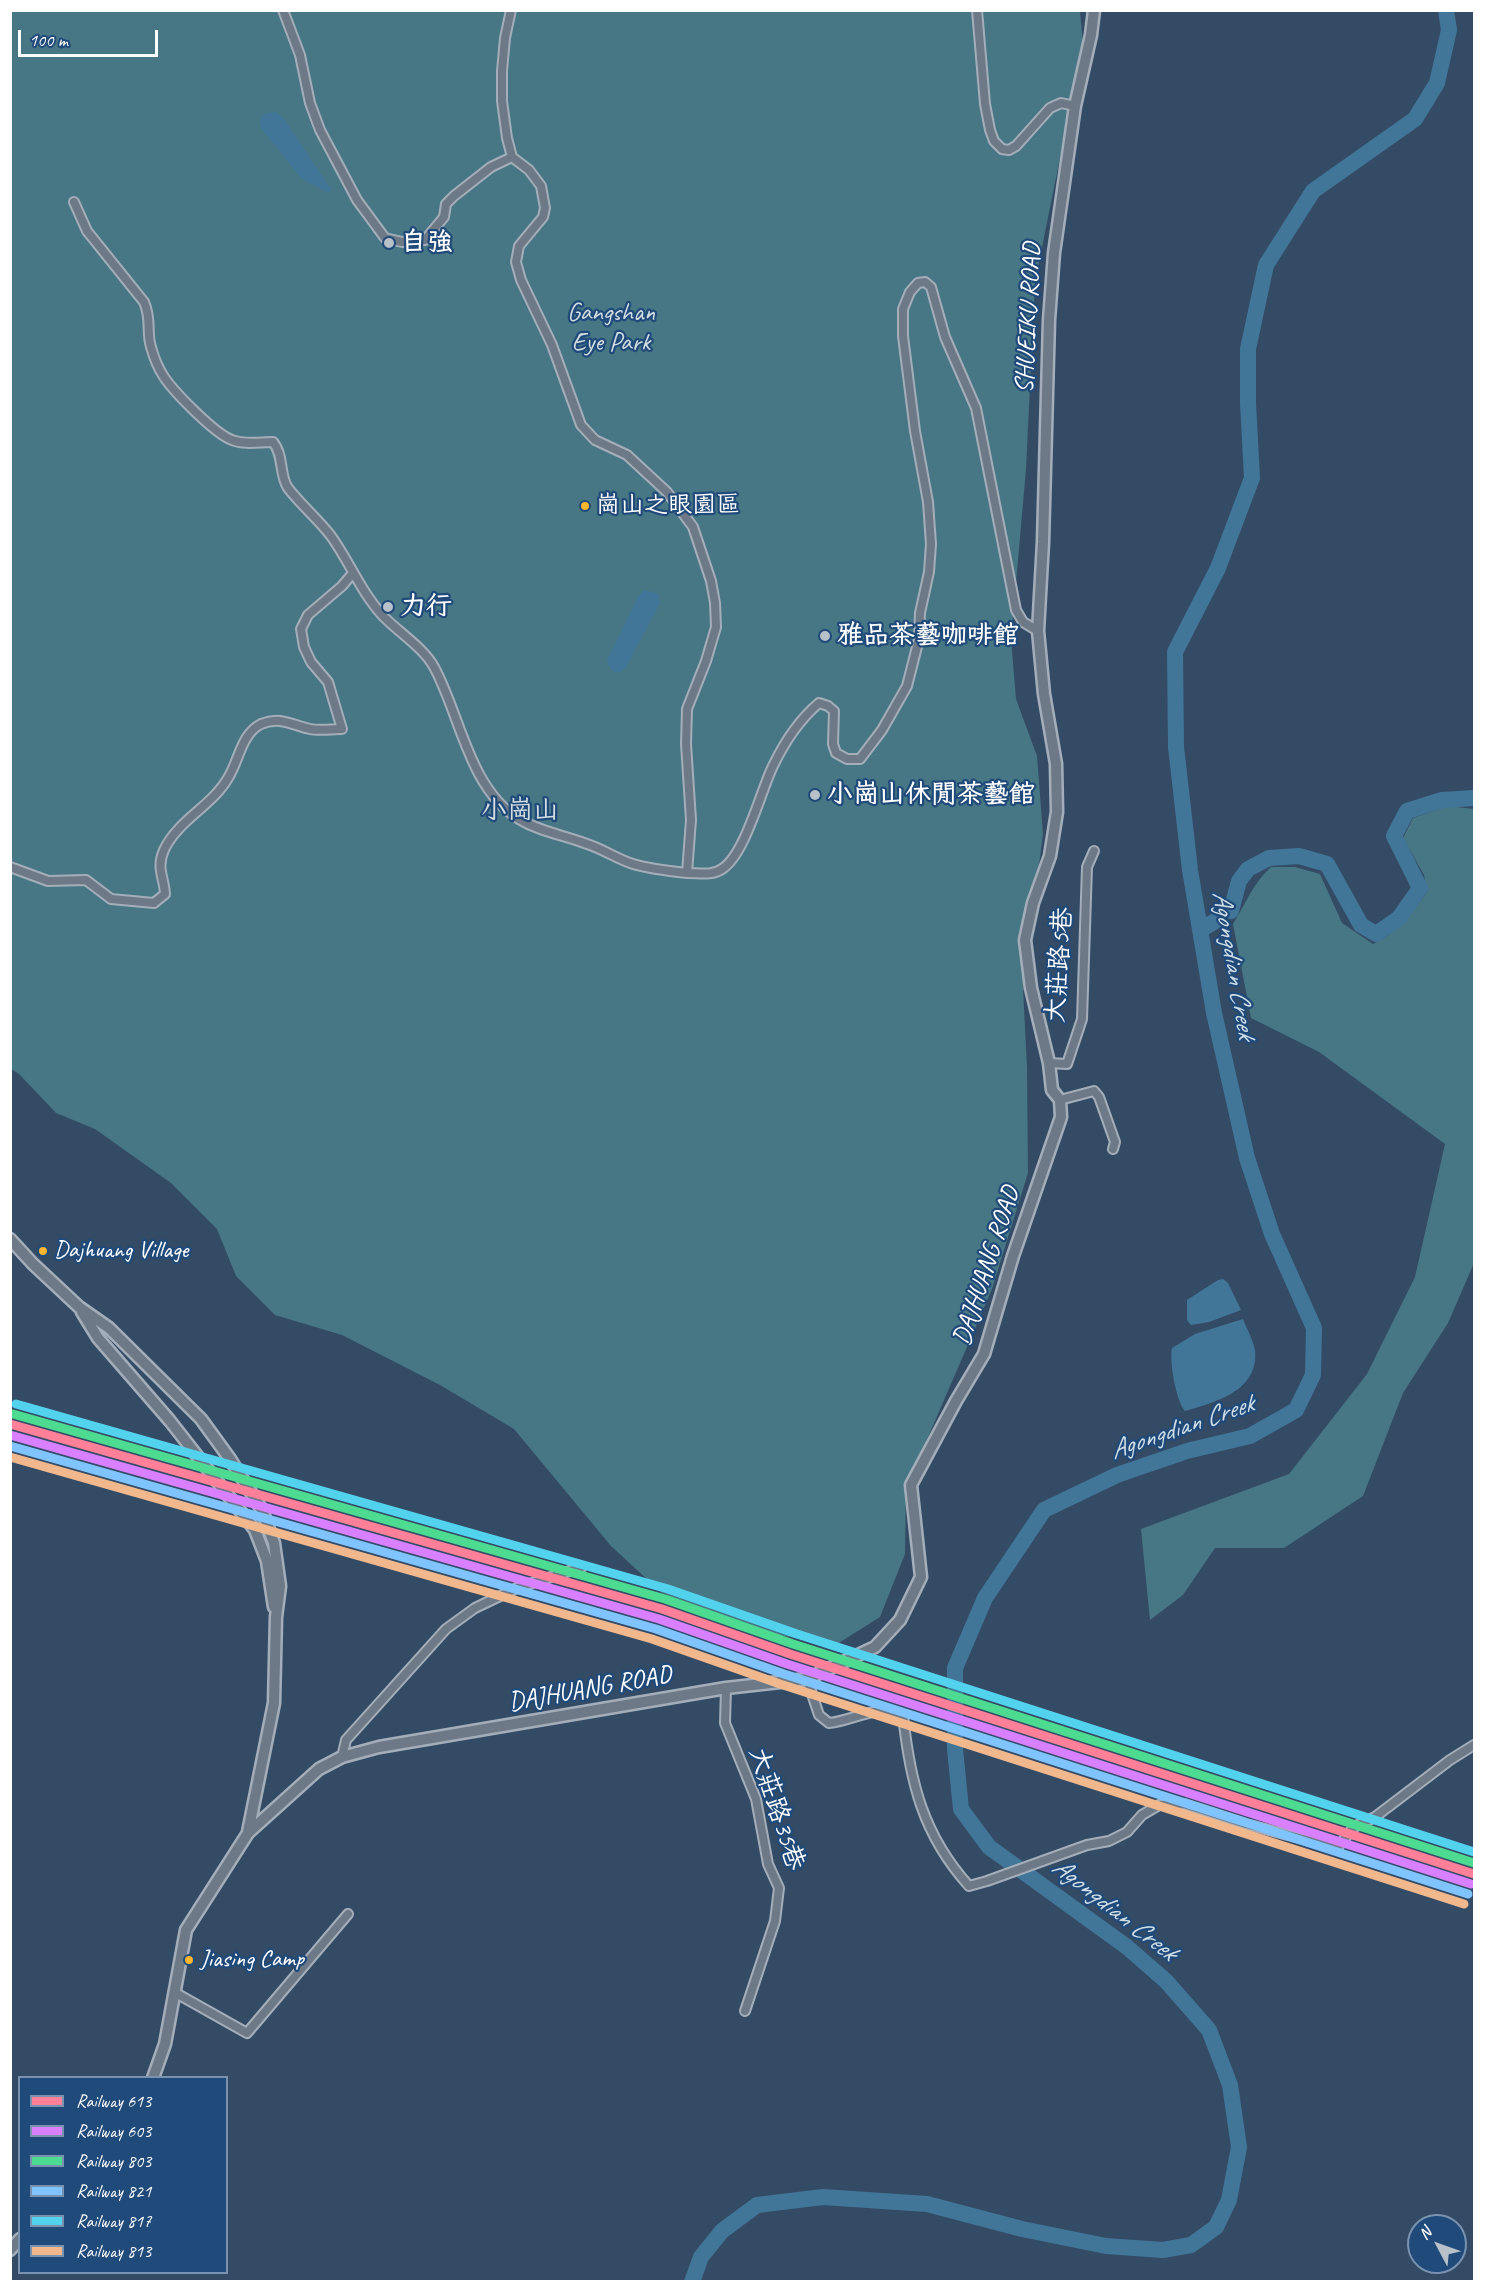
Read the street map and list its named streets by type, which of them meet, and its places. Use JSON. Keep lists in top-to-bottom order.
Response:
{
  "streets": {
    "street": [
      "SHUEIKU ROAD",
      "大莊路5巷",
      "DAJHUANG ROAD",
      "大莊路35巷"
    ]
  },
  "crossings": [
    ["SHUEIKU ROAD", "DAJHUANG ROAD"],
    ["大莊路5巷", "DAJHUANG ROAD"],
    ["DAJHUANG ROAD", "大莊路35巷"]
  ],
  "water": ["Agongdian Creek"],
  "parks": ["Gangshan Eye Park", "小崗山"],
  "places": [
    "自強",
    "崗山之眼園區",
    "力行",
    "雅品茶藝咖啡館",
    "小崗山休閒茶藝館",
    "Dajhuang Village",
    "Jiasing Camp"
  ],
  "lines": [
    "rail line 817",
    "rail line 803",
    "rail line 613",
    "rail line 603",
    "rail line 821",
    "rail line 813"
  ],
  "legend": [
    "Railway 613",
    "Railway 603",
    "Railway 803",
    "Railway 821",
    "Railway 817",
    "Railway 813"
  ],
  "scale_bar": "100 m",
  "north": "top left"
}
